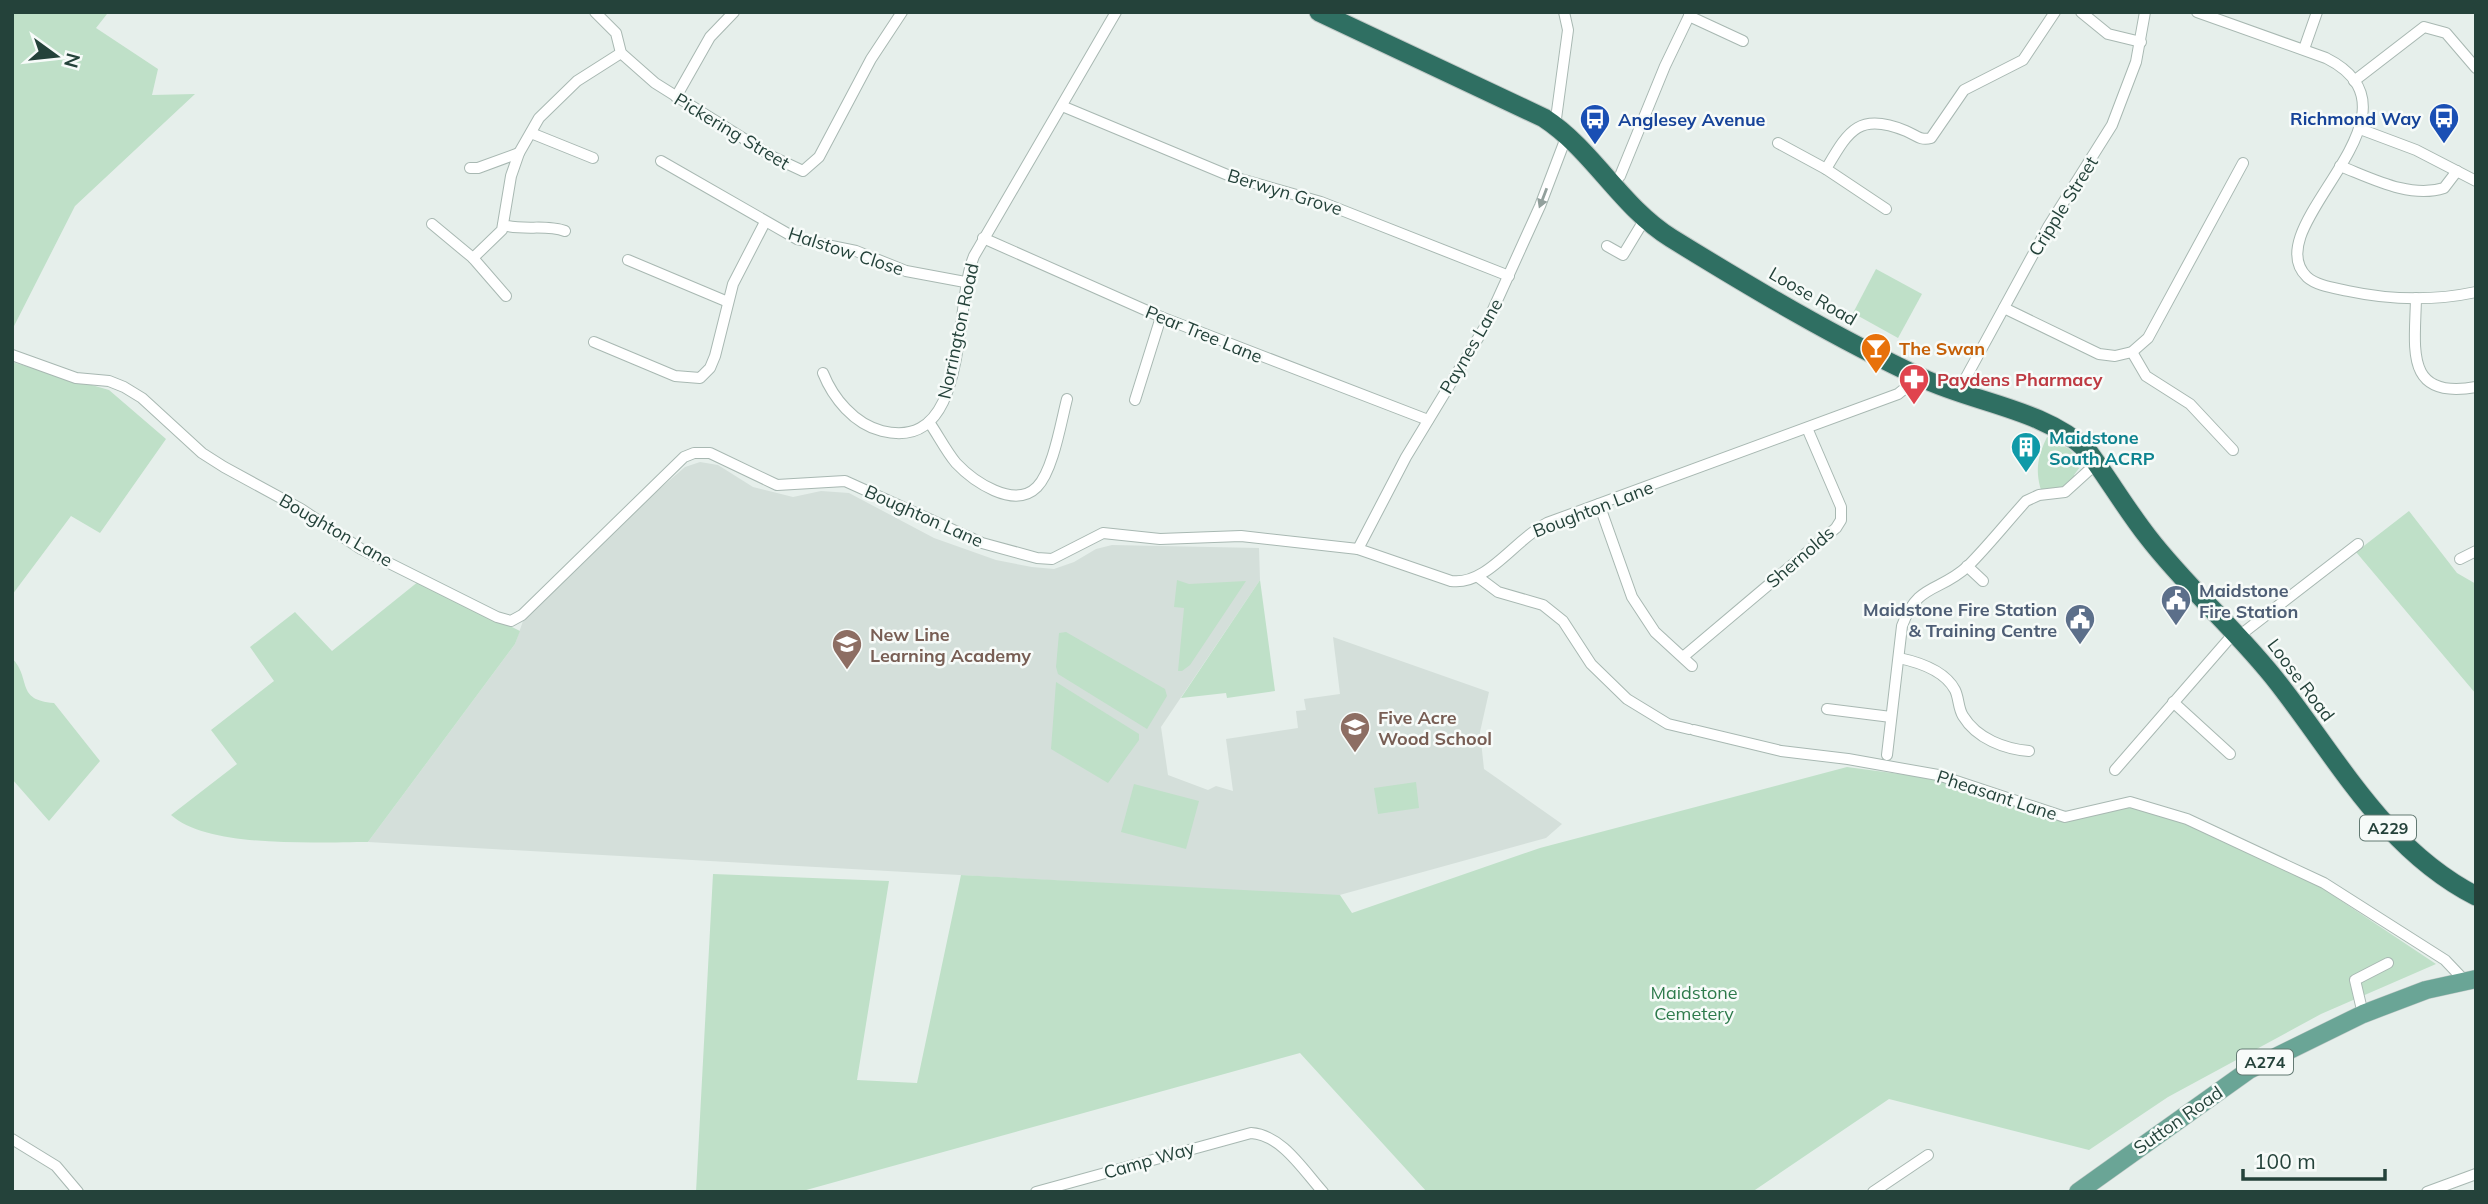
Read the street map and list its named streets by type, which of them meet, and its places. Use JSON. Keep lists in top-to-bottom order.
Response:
{
  "streets": {
    "highway": ["Loose Road", "A229"],
    "main road": ["A274", "Sutton Road"],
    "street": [
      "Pickering Street",
      "Berwyn Grove",
      "Cripple Street",
      "Halstow Close",
      "Norrington Road",
      "Pear Tree Lane",
      "Paynes Lane",
      "Boughton Lane",
      "Shernolds",
      "Pheasant Lane",
      "Camp Way"
    ]
  },
  "crossings": [
    ["Berwyn Grove", "Norrington Road"],
    ["Berwyn Grove", "Paynes Lane"],
    ["Cripple Street", "Loose Road"],
    ["Halstow Close", "Norrington Road"],
    ["Loose Road", "Paynes Lane"],
    ["Loose Road", "Boughton Lane"],
    ["Norrington Road", "Pear Tree Lane"],
    ["Pear Tree Lane", "Paynes Lane"],
    ["Paynes Lane", "Boughton Lane"],
    ["Boughton Lane", "Shernolds"],
    ["Boughton Lane", "Pheasant Lane"],
    ["Pheasant Lane", "Sutton Road"]
  ],
  "parks": ["Maidstone Cemetery"],
  "places": {
    "bus stop": ["Richmond Way", "Anglesey Avenue"],
    "bar": ["The Swan"],
    "pharmacy": ["Paydens Pharmacy"],
    "building": ["Maidstone South ACRP"],
    "public building": ["Maidstone Fire Station", "Maidstone Fire Station & Training Centre"],
    "school or university": ["New Line Learning Academy", "Five Acre Wood School"]
  },
  "scale_bar": "100 m",
  "north": "right"
}
